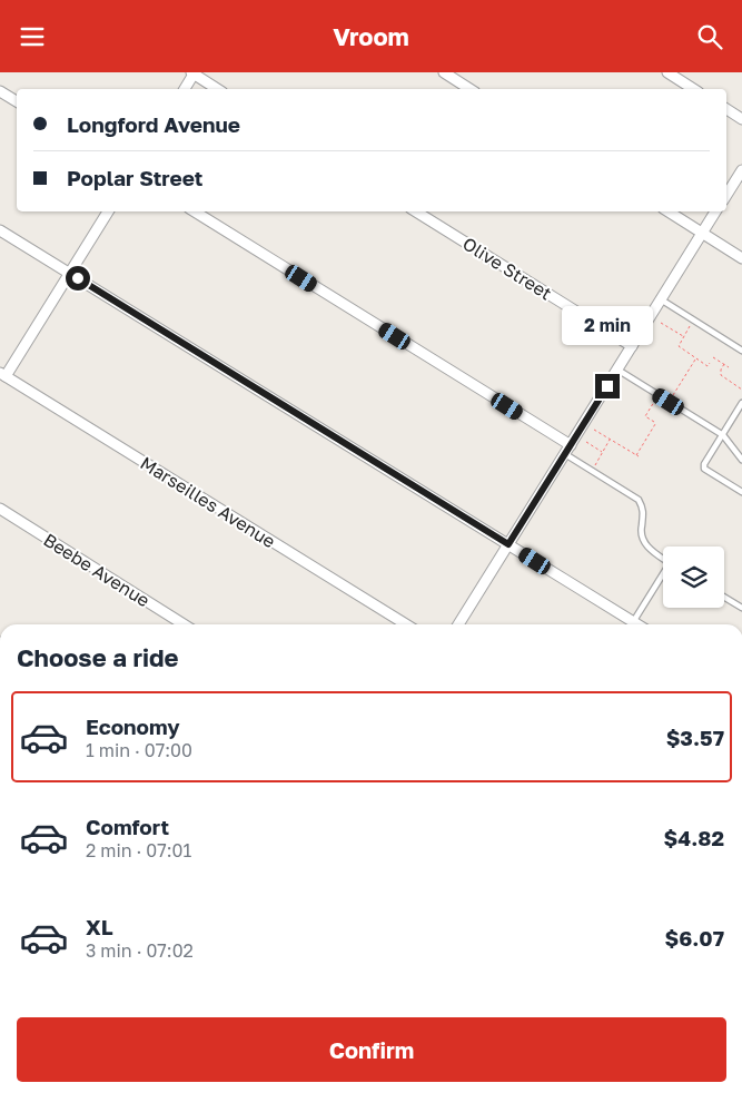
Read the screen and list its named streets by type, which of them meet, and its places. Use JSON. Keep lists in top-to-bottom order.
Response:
{
  "streets": {
    "street": ["Olive Street", "Marseilles Avenue", "Beebe Avenue"]
  },
  "page": {
    "header": "Vroom",
    "banner": ["Longford Avenue", "Poplar Street"],
    "bubble": "2 min",
    "heading": "Choose a ride",
    "list": [
      {
        "name": "Economy",
        "note": "1 min · 07:00",
        "value": "$3.57"
      },
      {
        "name": "Comfort",
        "note": "2 min · 07:01",
        "value": "$4.82"
      },
      {
        "name": "XL",
        "note": "3 min · 07:02",
        "value": "$6.07"
      }
    ],
    "buttons": "Confirm"
  }
}
